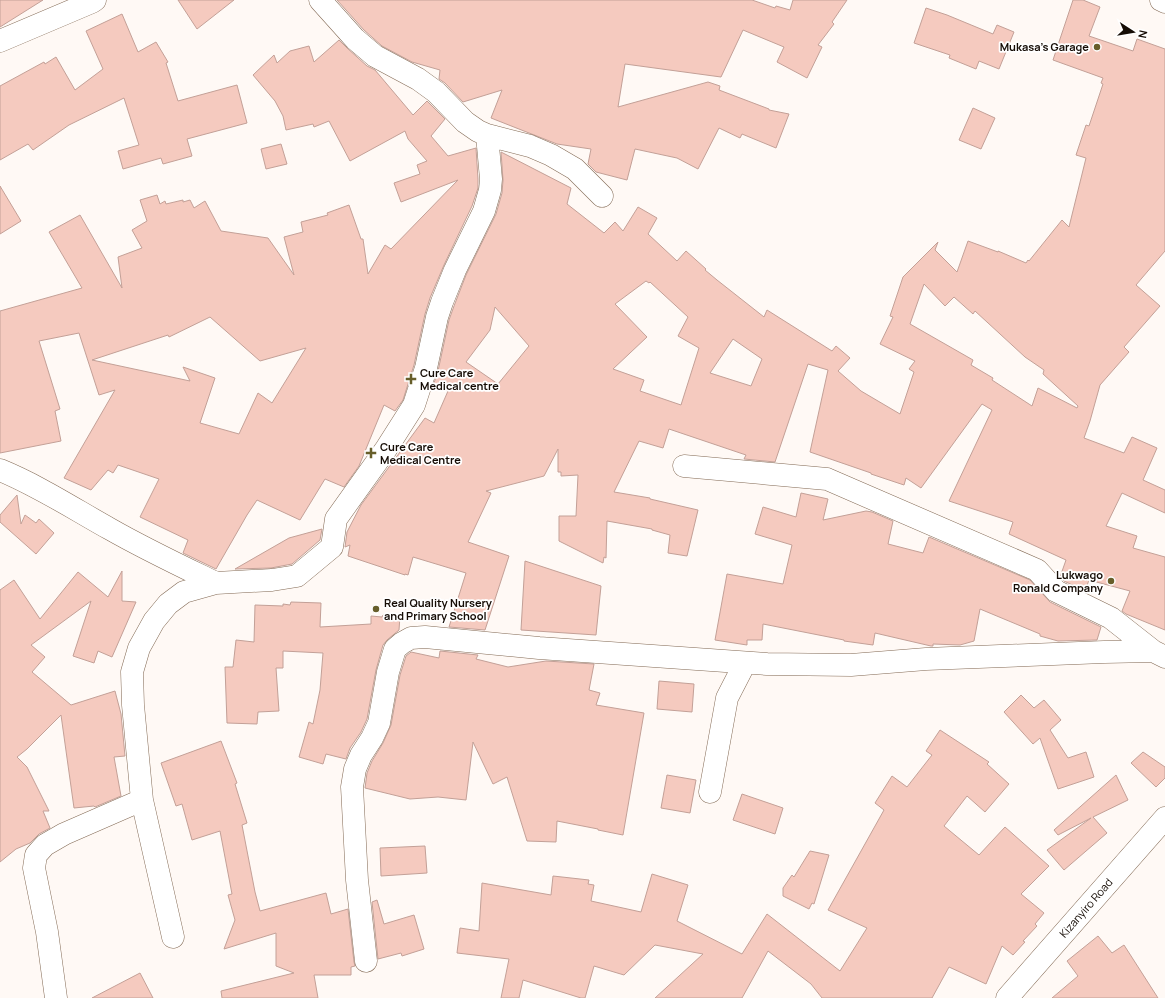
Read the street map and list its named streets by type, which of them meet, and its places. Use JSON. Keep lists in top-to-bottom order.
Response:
{
  "streets": {
    "street": ["Kizanyiro Road"]
  },
  "places": {
    "other": ["Mukasa's Garage", "Lukwago Ronald Company", "Real Quality Nursery and Primary School"],
    "health": ["Cure Care Medical centre", "Cure Care Medical Centre"]
  },
  "north": "right"
}
